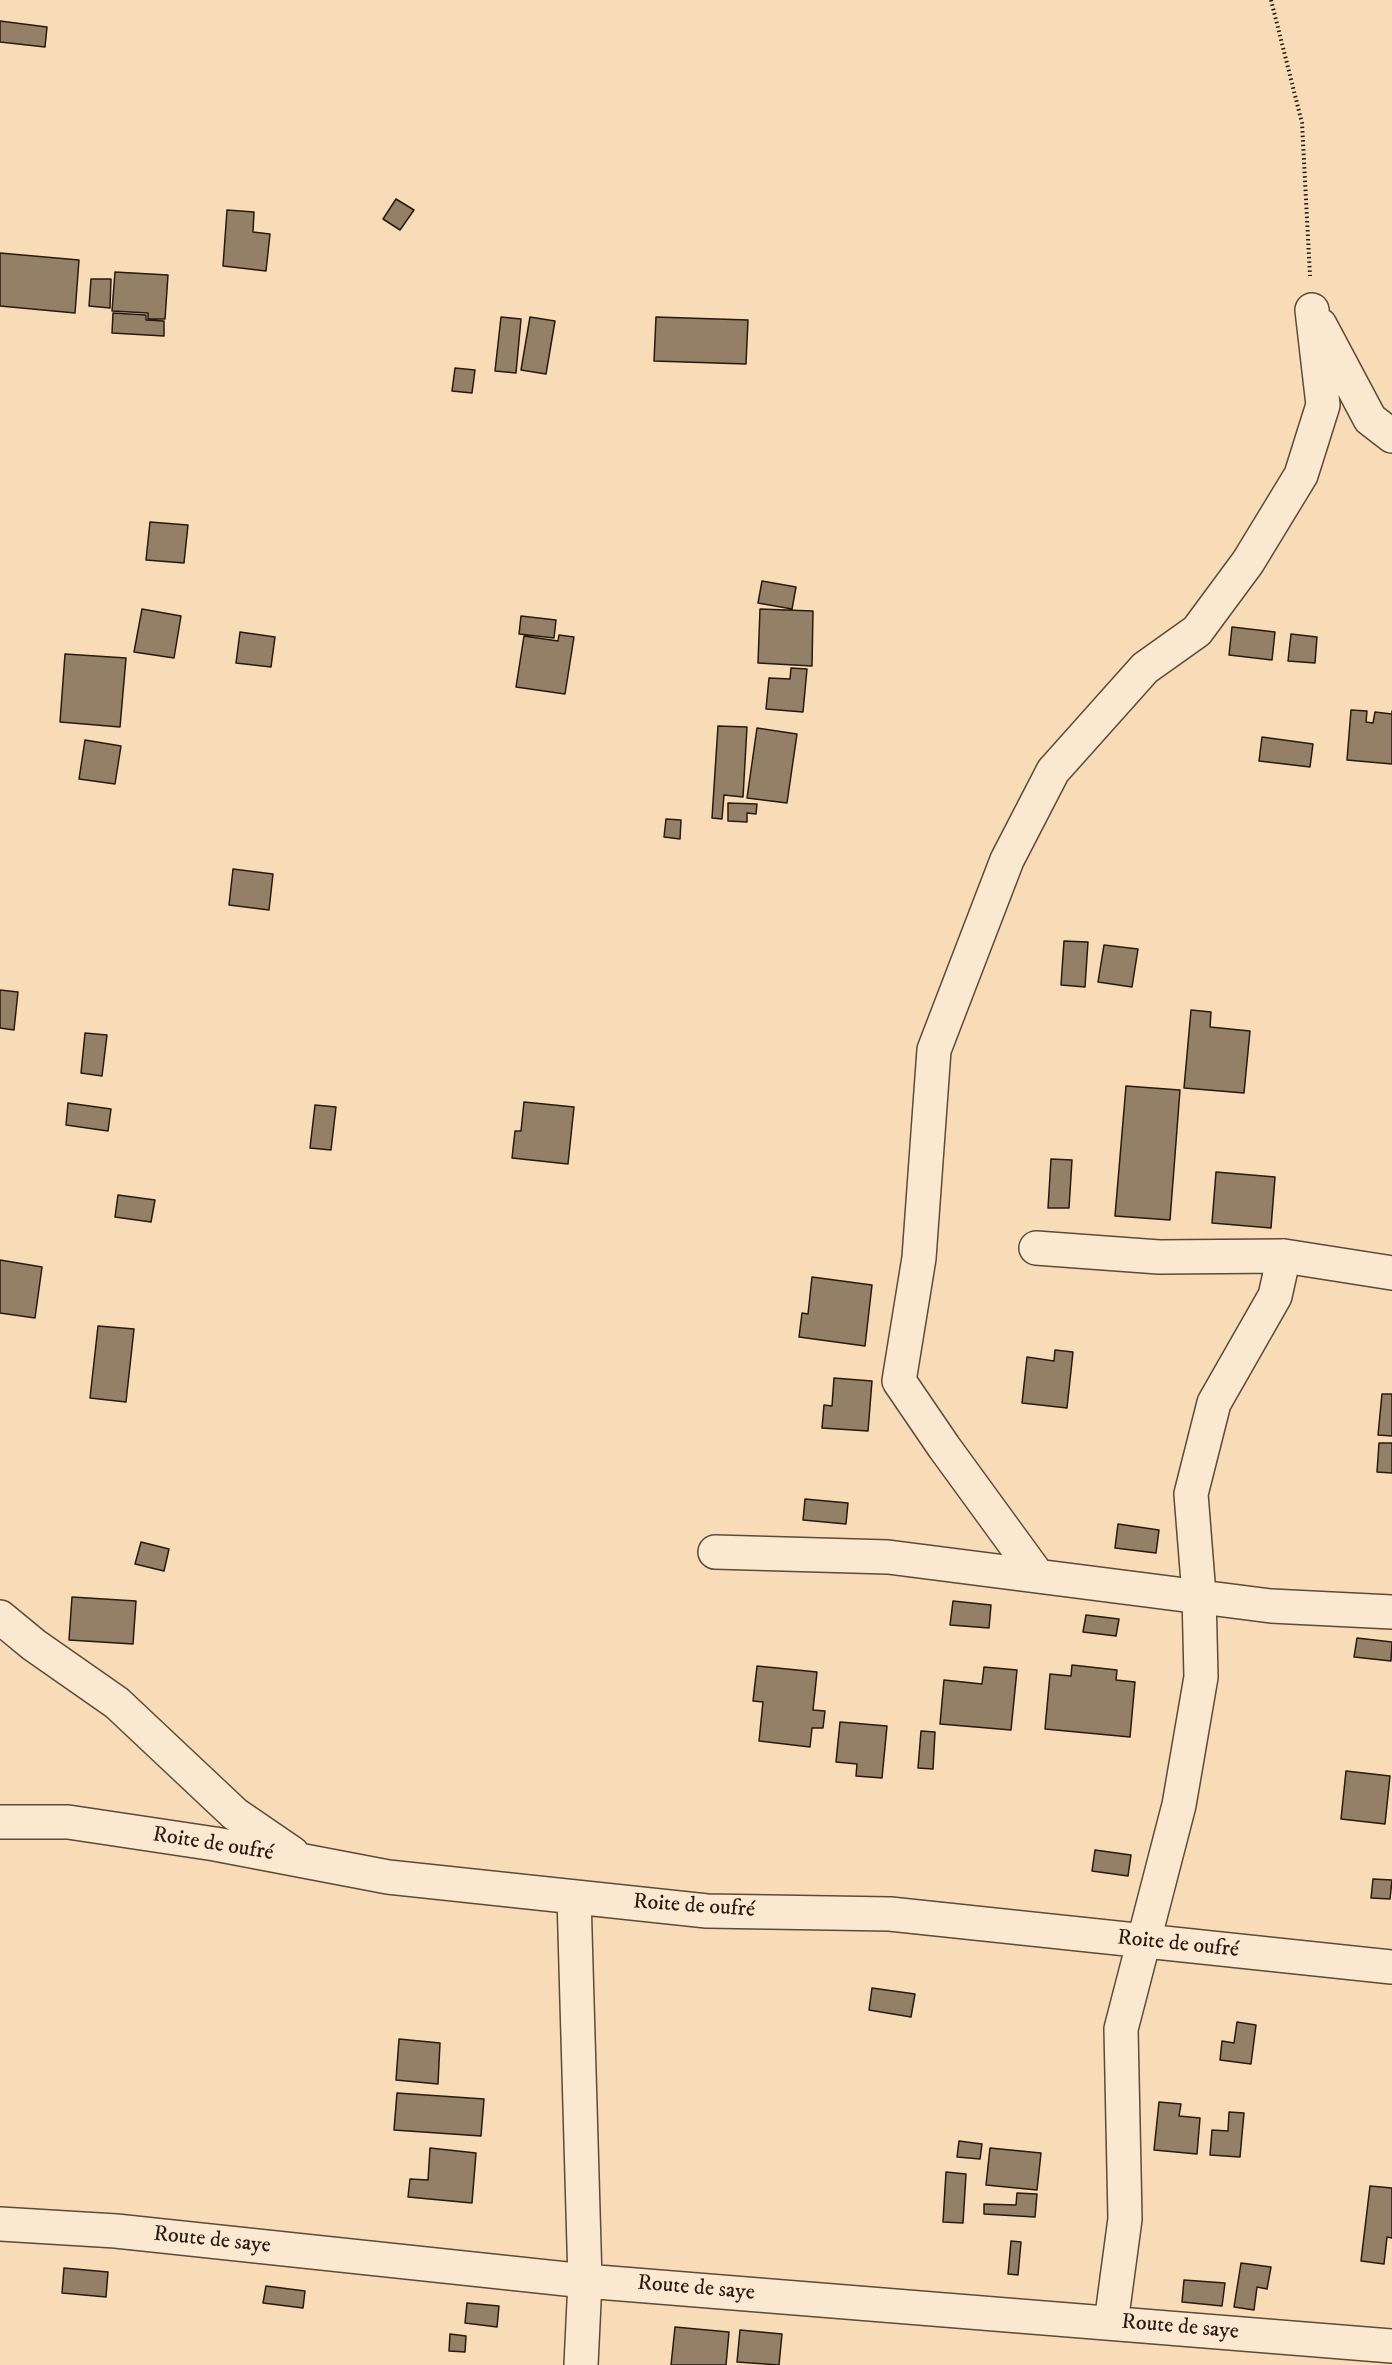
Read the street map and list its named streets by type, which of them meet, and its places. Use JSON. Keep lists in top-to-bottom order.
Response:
{
  "streets": {
    "street": ["Roite de oufré", "Route de saye"]
  }
}
